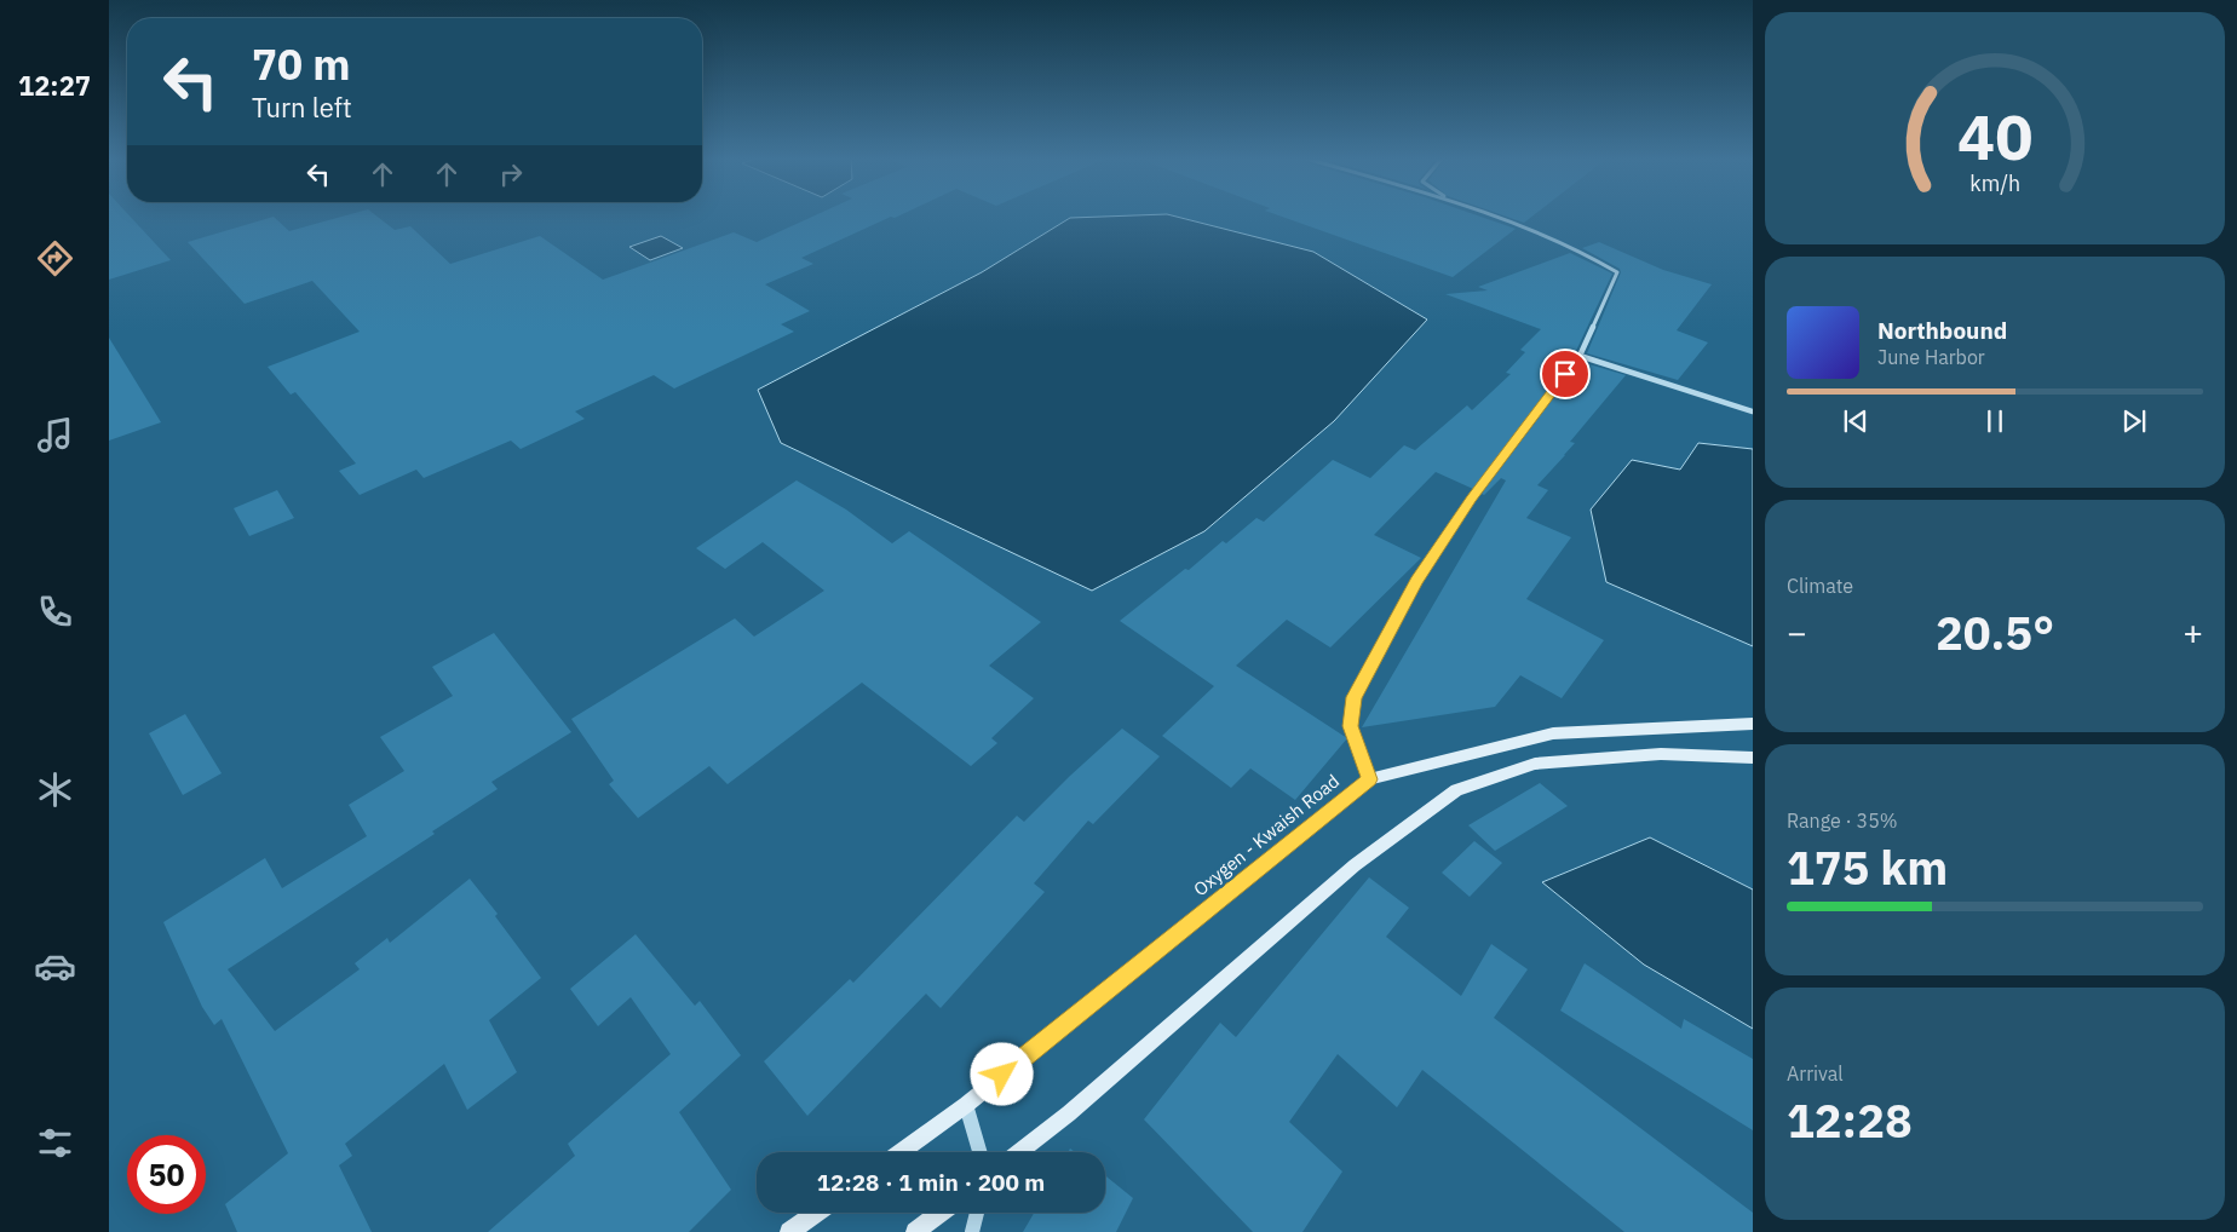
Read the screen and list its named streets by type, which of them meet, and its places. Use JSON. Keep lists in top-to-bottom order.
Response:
{
  "streets": {
    "main road": ["Oxygen - Kwaish Road"]
  },
  "page": {
    "tabs": "12:27",
    "turn": ["70 m", "Turn left"],
    "song": ["Northbound", "June Harbor"],
    "tile": [
      "Climate",
      ["Range · 35%", "175 km"],
      ["Arrival", "12:28"]
    ],
    "heat": ["−", "20.5°", "+"],
    "limit": "50",
    "trip": "12:28 · 1 min · 200 m",
    "gauge": ["40", "km/h"]
  }
}
